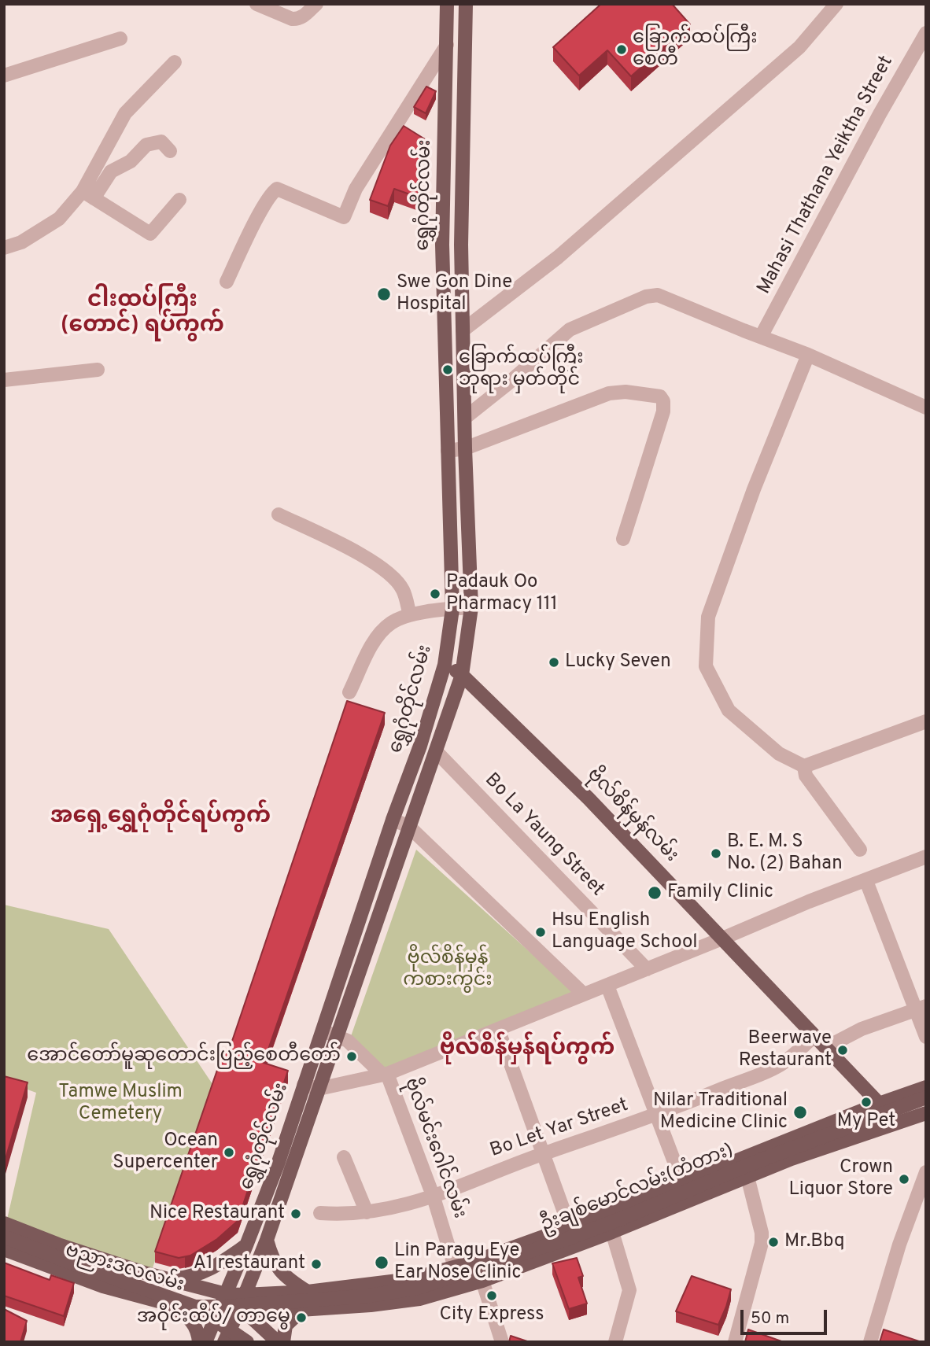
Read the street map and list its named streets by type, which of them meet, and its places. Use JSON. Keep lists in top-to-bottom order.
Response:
{
  "streets": {
    "main road": [
      "ရွှေဂုံတိုင်လမ်း",
      "ဗိုလ်စိန်မှန်လမ်း",
      "ဦးချစ်မောင်လမ်း(တံတား)",
      "ဗညားဒလလမ်း"
    ],
    "street": [
      "Mahasi Thathana Yeiktha Street",
      "Bo La Yaung Street",
      "Bo Let Yar Street",
      "ဗိုလ်မင်းဂေါင်လမ်း"
    ]
  },
  "crossings": [
    ["ရွှေဂုံတိုင်လမ်း", "ဗိုလ်စိန်မှန်လမ်း"],
    ["ရွှေဂုံတိုင်လမ်း", "Bo La Yaung Street"],
    ["ရွှေဂုံတိုင်လမ်း", "ဦးချစ်မောင်လမ်း(တံတား)"],
    ["ရွှေဂုံတိုင်လမ်း", "ဗညားဒလလမ်း"],
    ["ဗိုလ်စိန်မှန်လမ်း", "Bo Let Yar Street"],
    ["Bo Let Yar Street", "ဗိုလ်မင်းဂေါင်လမ်း"],
    ["ဦးချစ်မောင်လမ်း(တံတား)", "ဗညားဒလလမ်း"]
  ],
  "districts": ["ငါးထပ်ကြီး (တောင်) ရပ်ကွက်", "အရှေ့ရွှေဂုံတိုင်ရပ်ကွက်", "ဗိုလ်စိန်မှန်ရပ်ကွက်"],
  "parks": ["ဗိုလ်စိန်မှန် ကစားကွင်း", "Tamwe Muslim Cemetery"],
  "places": [
    "ခြောက်ထပ်ကြီး စေတီ",
    "Swe Gon Dine Hospital",
    "ခြောက်ထပ်ကြီး ဘုရား မှတ်တိုင်",
    "Padauk Oo Pharmacy 111",
    "Lucky Seven",
    "B. E. M. S No. (2) Bahan",
    "Family Clinic",
    "Hsu English Language School",
    "Beerwave Restaurant",
    "အောင်တော်မူဆုတောင်းပြည့်စေတီတော်",
    "My Pet",
    "Nilar Traditional Medicine Clinic",
    "Ocean Supercenter",
    "Crown Liquor Store",
    "Nice Restaurant",
    "Mr.Bbq",
    "Lin Paragu Eye Ear Nose Clinic",
    "A1 restaurant",
    "City Express",
    "အဝိုင်းထိပ်/ တာမွေ"
  ],
  "scale_bar": "50 m"
}
